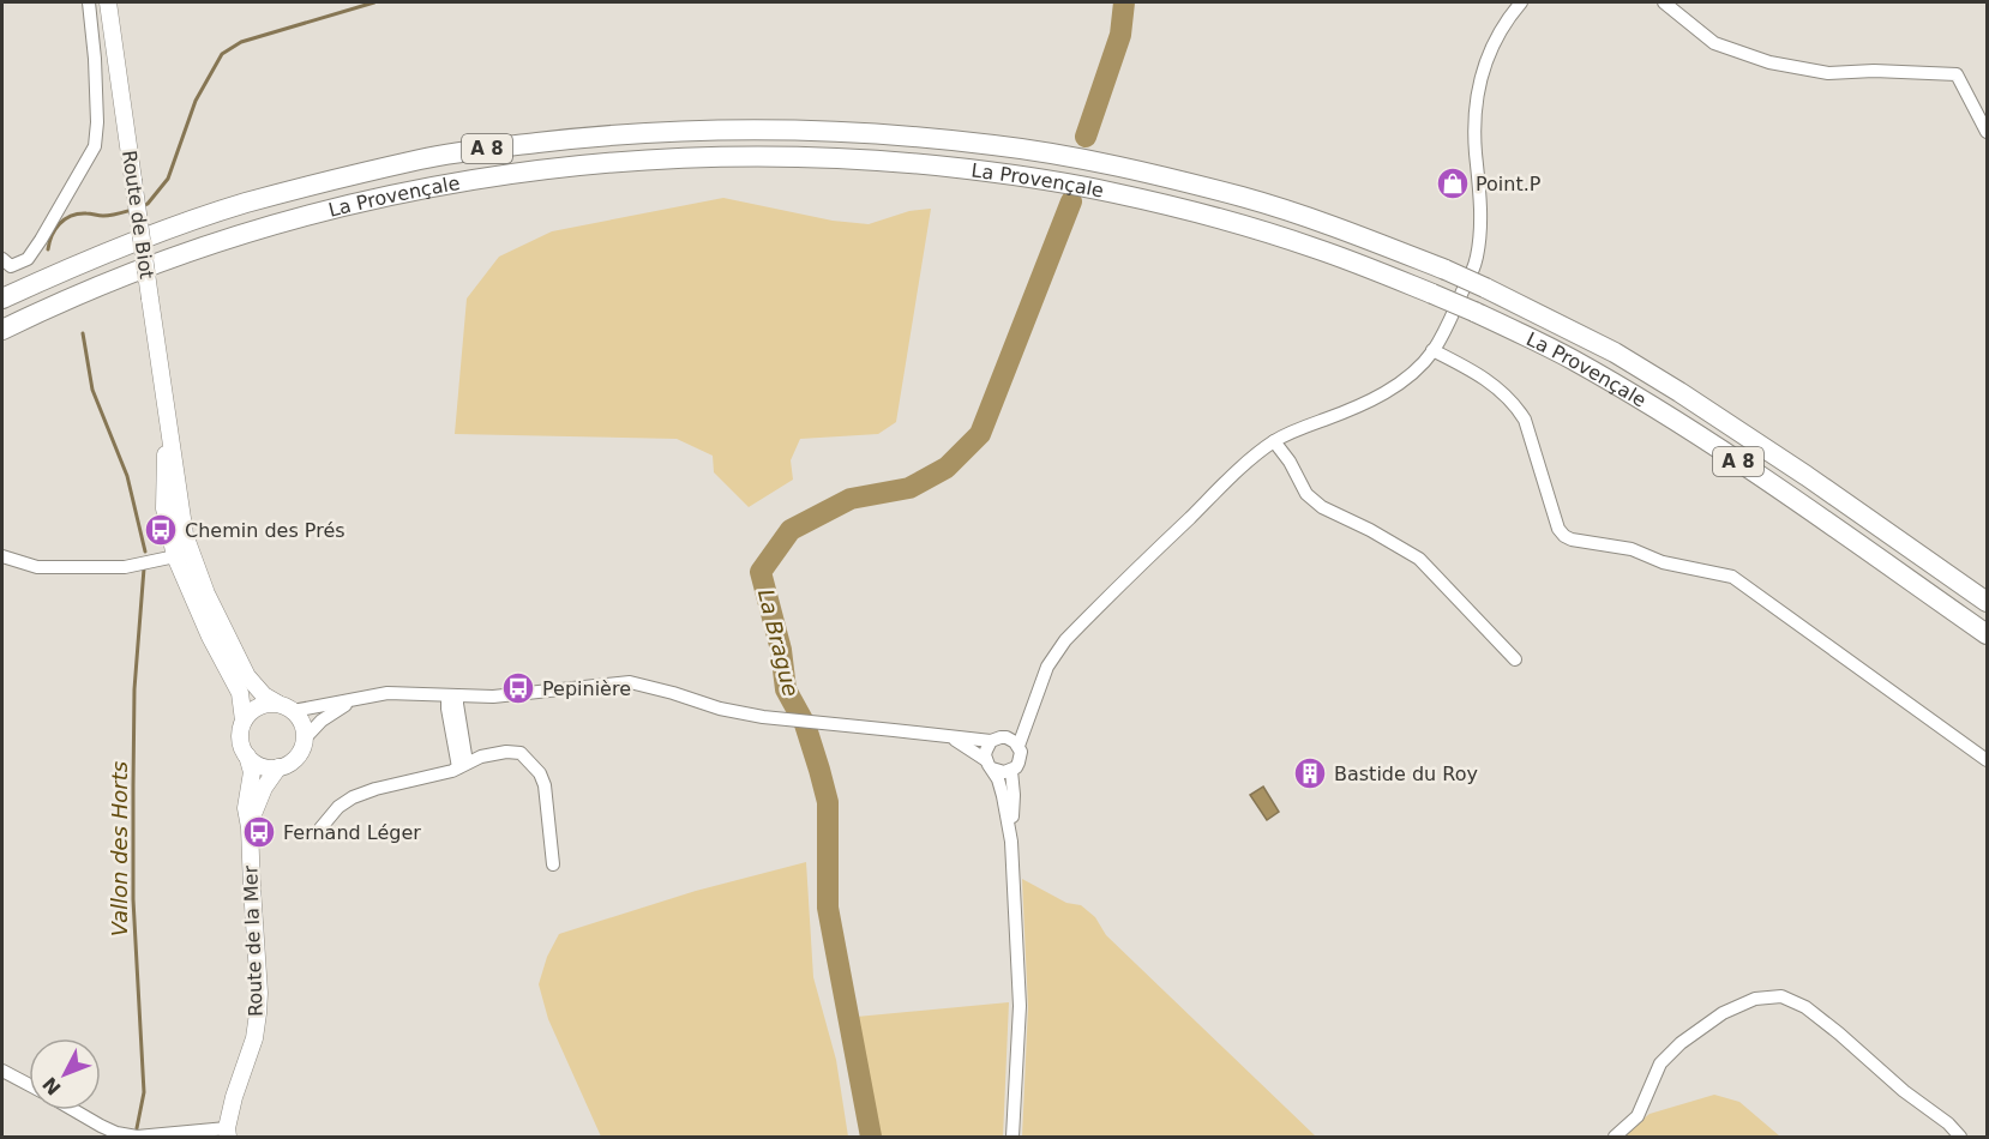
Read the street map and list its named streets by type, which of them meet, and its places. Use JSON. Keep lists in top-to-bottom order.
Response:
{
  "streets": {
    "highway": ["A 8", "La Provençale"],
    "main road": ["Route de Biot", "Route de la Mer"]
  },
  "crossings": [
    ["Route de Biot", "Route de la Mer"]
  ],
  "water": ["La Brague", "Vallon des Horts"],
  "places": {
    "shop": ["Point.P"],
    "bus stop": ["Chemin des Prés", "Pepinière", "Fernand Léger"],
    "building": ["Bastide du Roy"]
  },
  "north": "bottom left"
}
